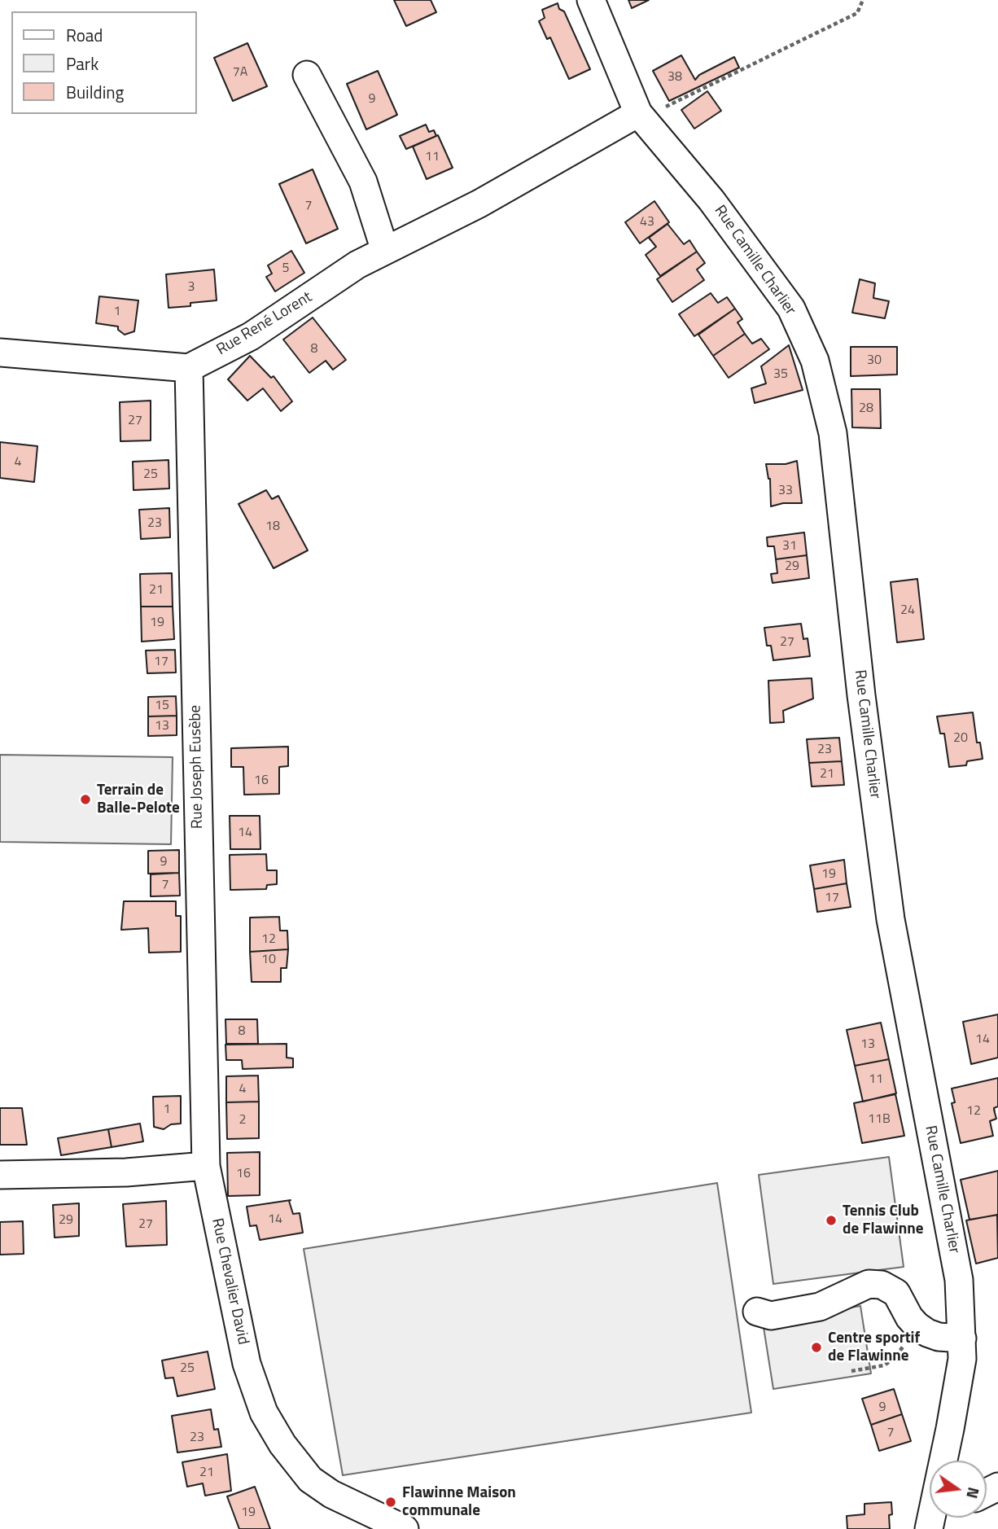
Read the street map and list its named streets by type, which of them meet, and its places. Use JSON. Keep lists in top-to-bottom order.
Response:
{
  "streets": {
    "street": [
      "Rue Camille Charlier",
      "Rue René Lorent",
      "Rue Joseph Eusèbe",
      "Rue Chevalier David"
    ]
  },
  "crossings": [
    ["Rue Camille Charlier", "Rue René Lorent"],
    ["Rue René Lorent", "Rue Joseph Eusèbe"],
    ["Rue Joseph Eusèbe", "Rue Chevalier David"]
  ],
  "places": [
    "Terrain de Balle-Pelote",
    "Tennis Club de Flawinne",
    "Centre sportif de Flawinne",
    "Flawinne Maison communale"
  ],
  "house_numbers": [
    "7A",
    "38",
    "9",
    "11",
    "7",
    "43",
    "5",
    "3",
    "1",
    "8",
    "30",
    "35",
    "28",
    "27",
    "4",
    "25",
    "33",
    "23",
    "18",
    "31",
    "29",
    "21",
    "24",
    "19",
    "27",
    "17",
    "15",
    "13",
    "20",
    "23",
    "21",
    "16",
    "14",
    "9",
    "19",
    "7",
    "17",
    "12",
    "10",
    "8",
    "14",
    "13",
    "11",
    "4",
    "1",
    "12",
    "11B",
    "2",
    "16",
    "14",
    "29",
    "27",
    "25",
    "9",
    "7",
    "23",
    "21",
    "19"
  ],
  "legend": ["Road", "Park", "Building"],
  "north": "right"
}
